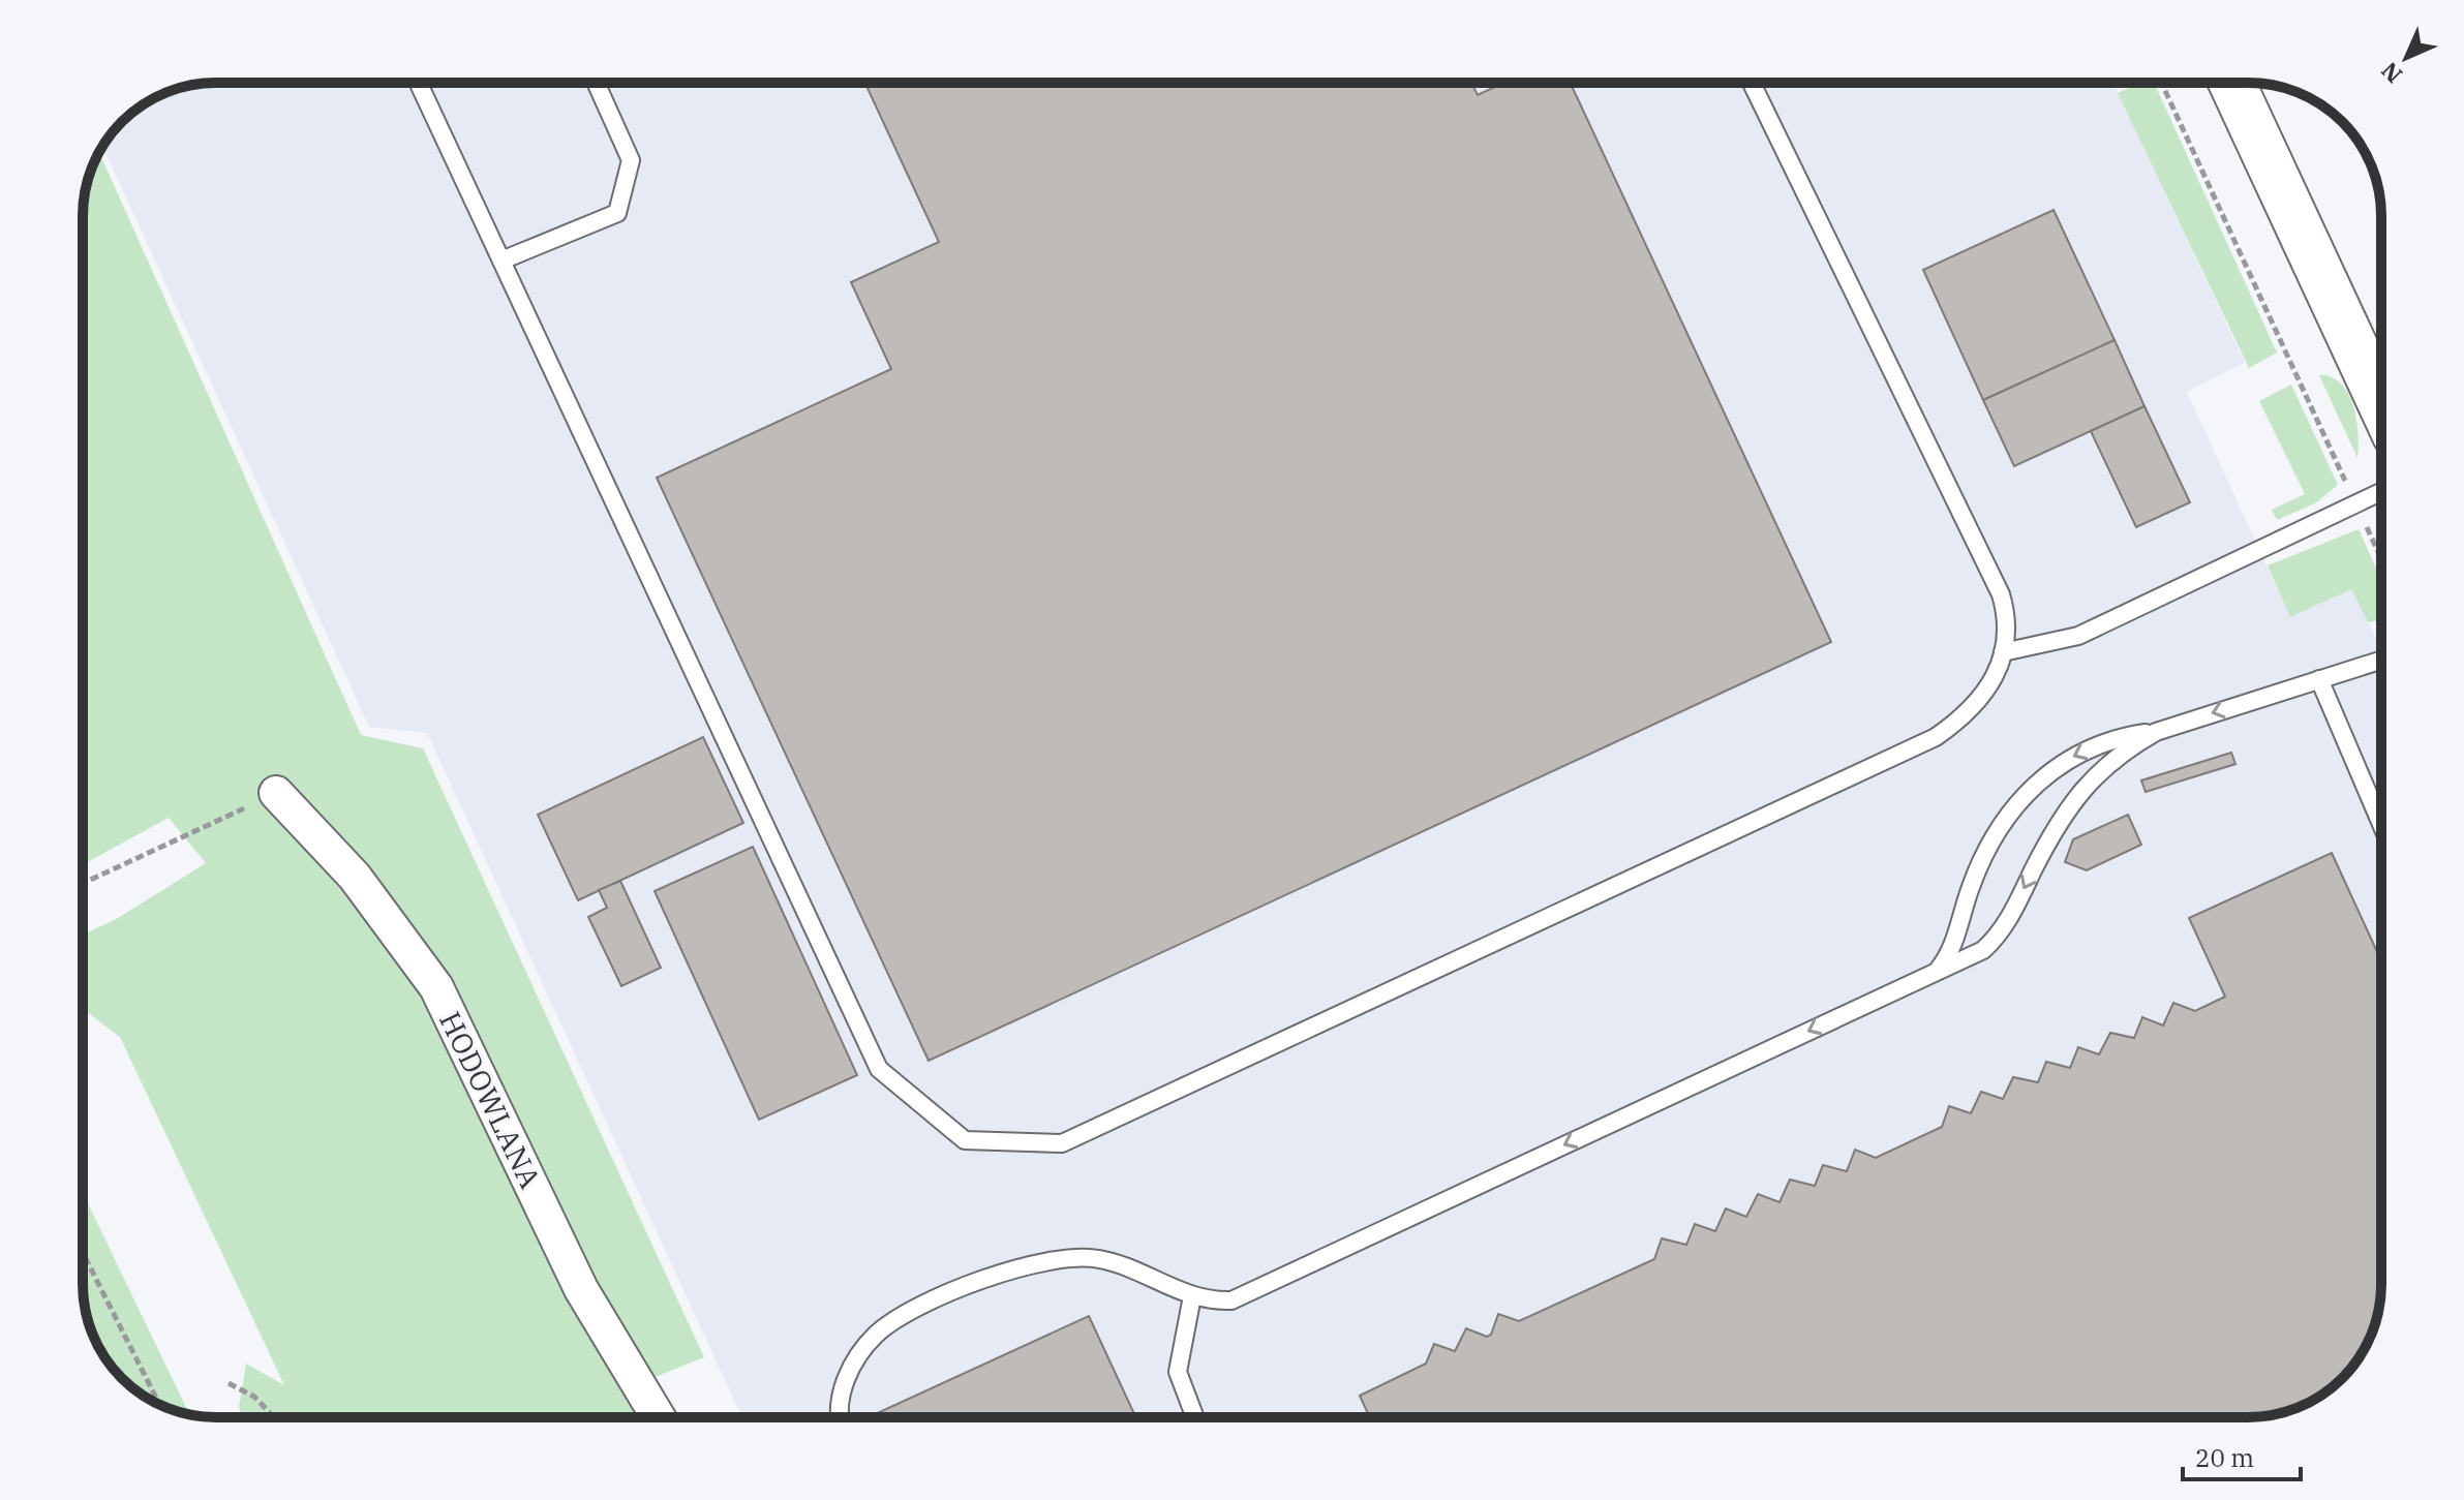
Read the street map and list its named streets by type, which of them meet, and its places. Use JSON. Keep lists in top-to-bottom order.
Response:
{
  "streets": {
    "street": ["HODOWLANA"]
  },
  "scale_bar": "20 m",
  "north": "bottom left"
}
